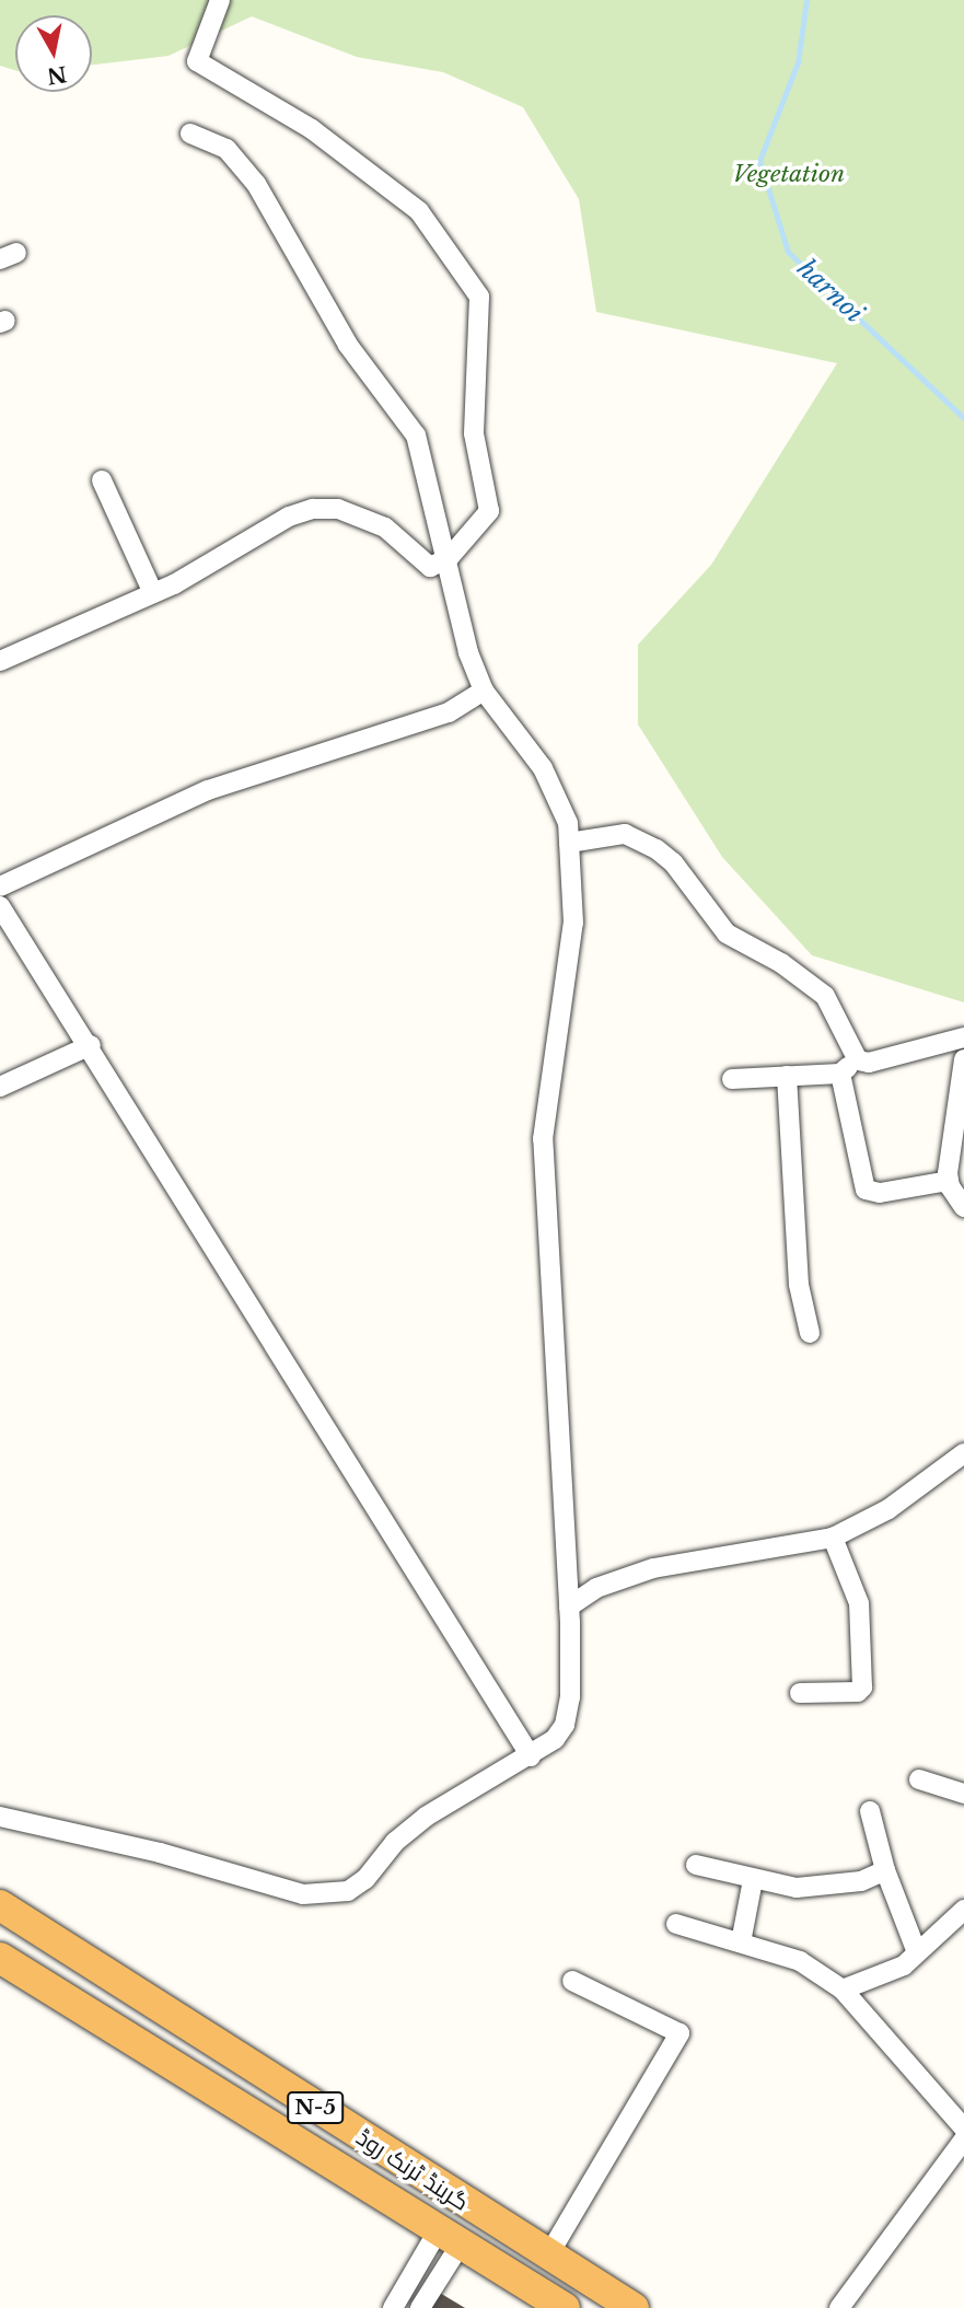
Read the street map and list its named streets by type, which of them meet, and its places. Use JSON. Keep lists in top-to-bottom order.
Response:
{
  "streets": {
    "highway": ["N-5", "گرینڈ ٹرنک روڈ"]
  },
  "water": ["harnoi"],
  "parks": ["Vegetation"],
  "north": "bottom"
}
